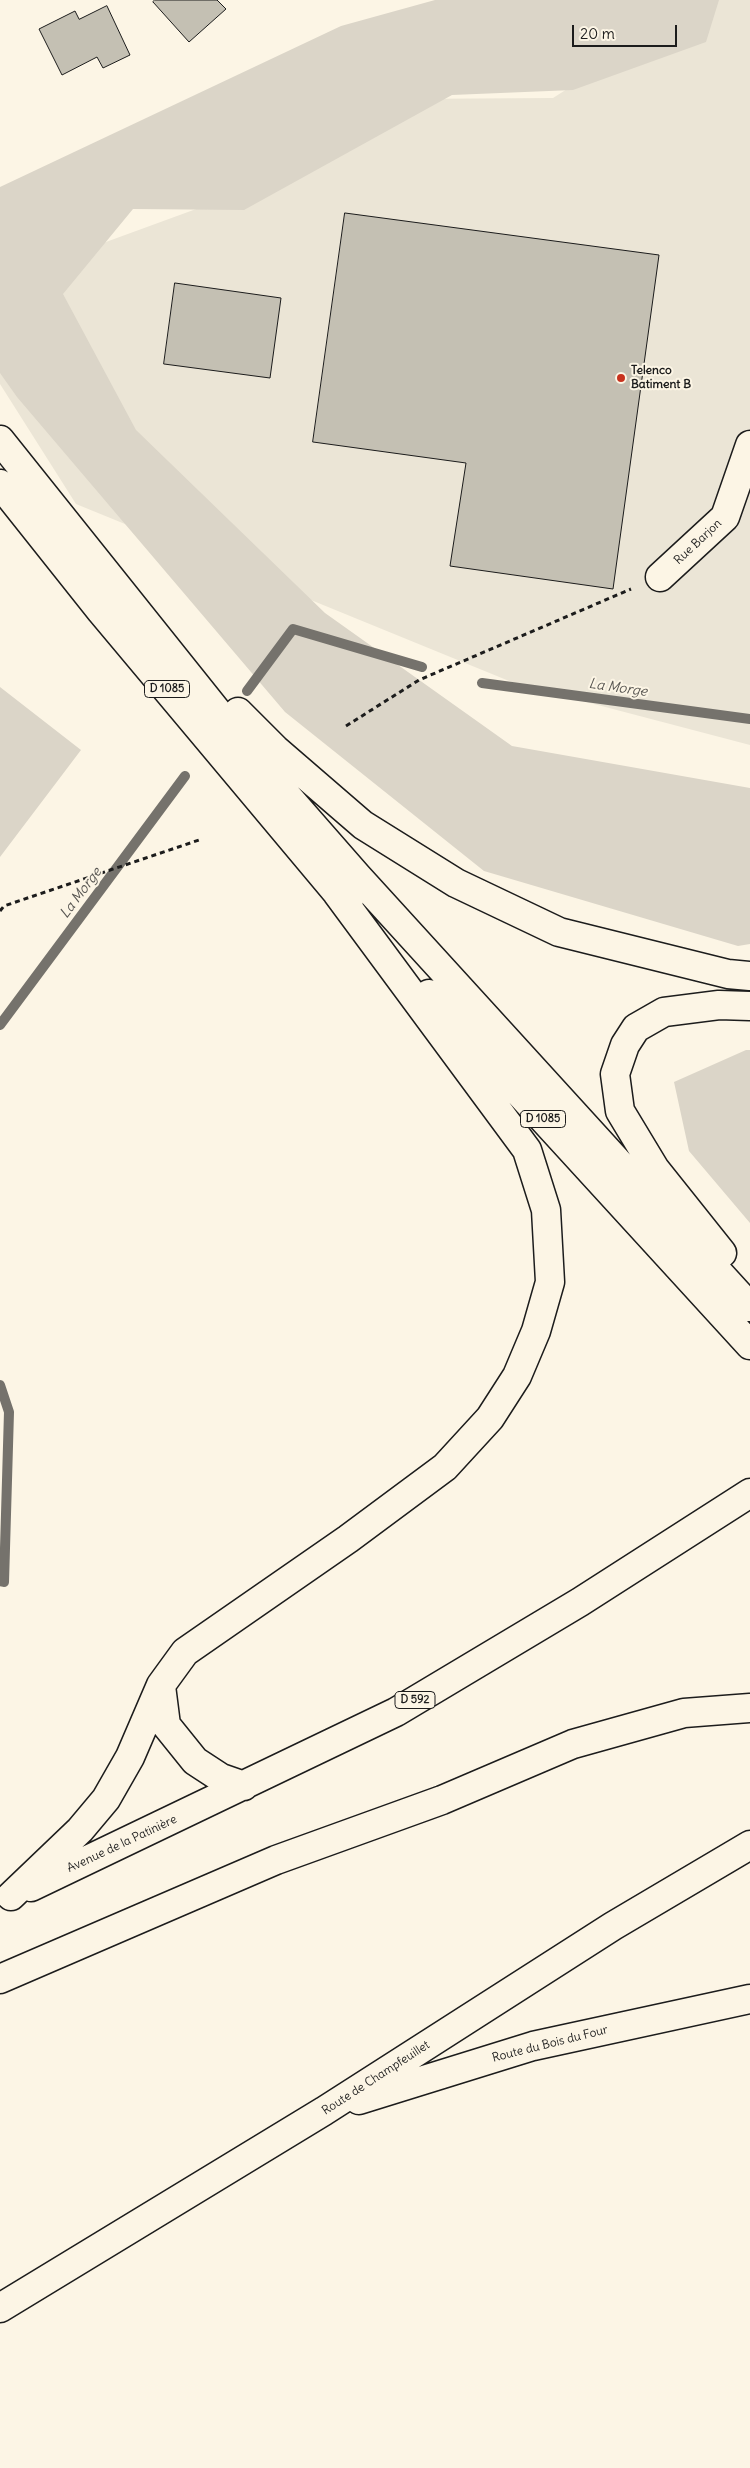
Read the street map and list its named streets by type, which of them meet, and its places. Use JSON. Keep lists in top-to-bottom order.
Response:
{
  "streets": {
    "main road": [
      "Rue Barjon",
      "D 1085",
      "D 592",
      "Avenue de la Patinière",
      "Route du Bois du Four",
      "Route de Champfeuillet"
    ]
  },
  "crossings": [
    ["D 592", "Avenue de la Patinière"],
    ["Route du Bois du Four", "Route de Champfeuillet"]
  ],
  "water": ["La Morge"],
  "places": ["Telenco Batiment B"],
  "scale_bar": "20 m"
}
